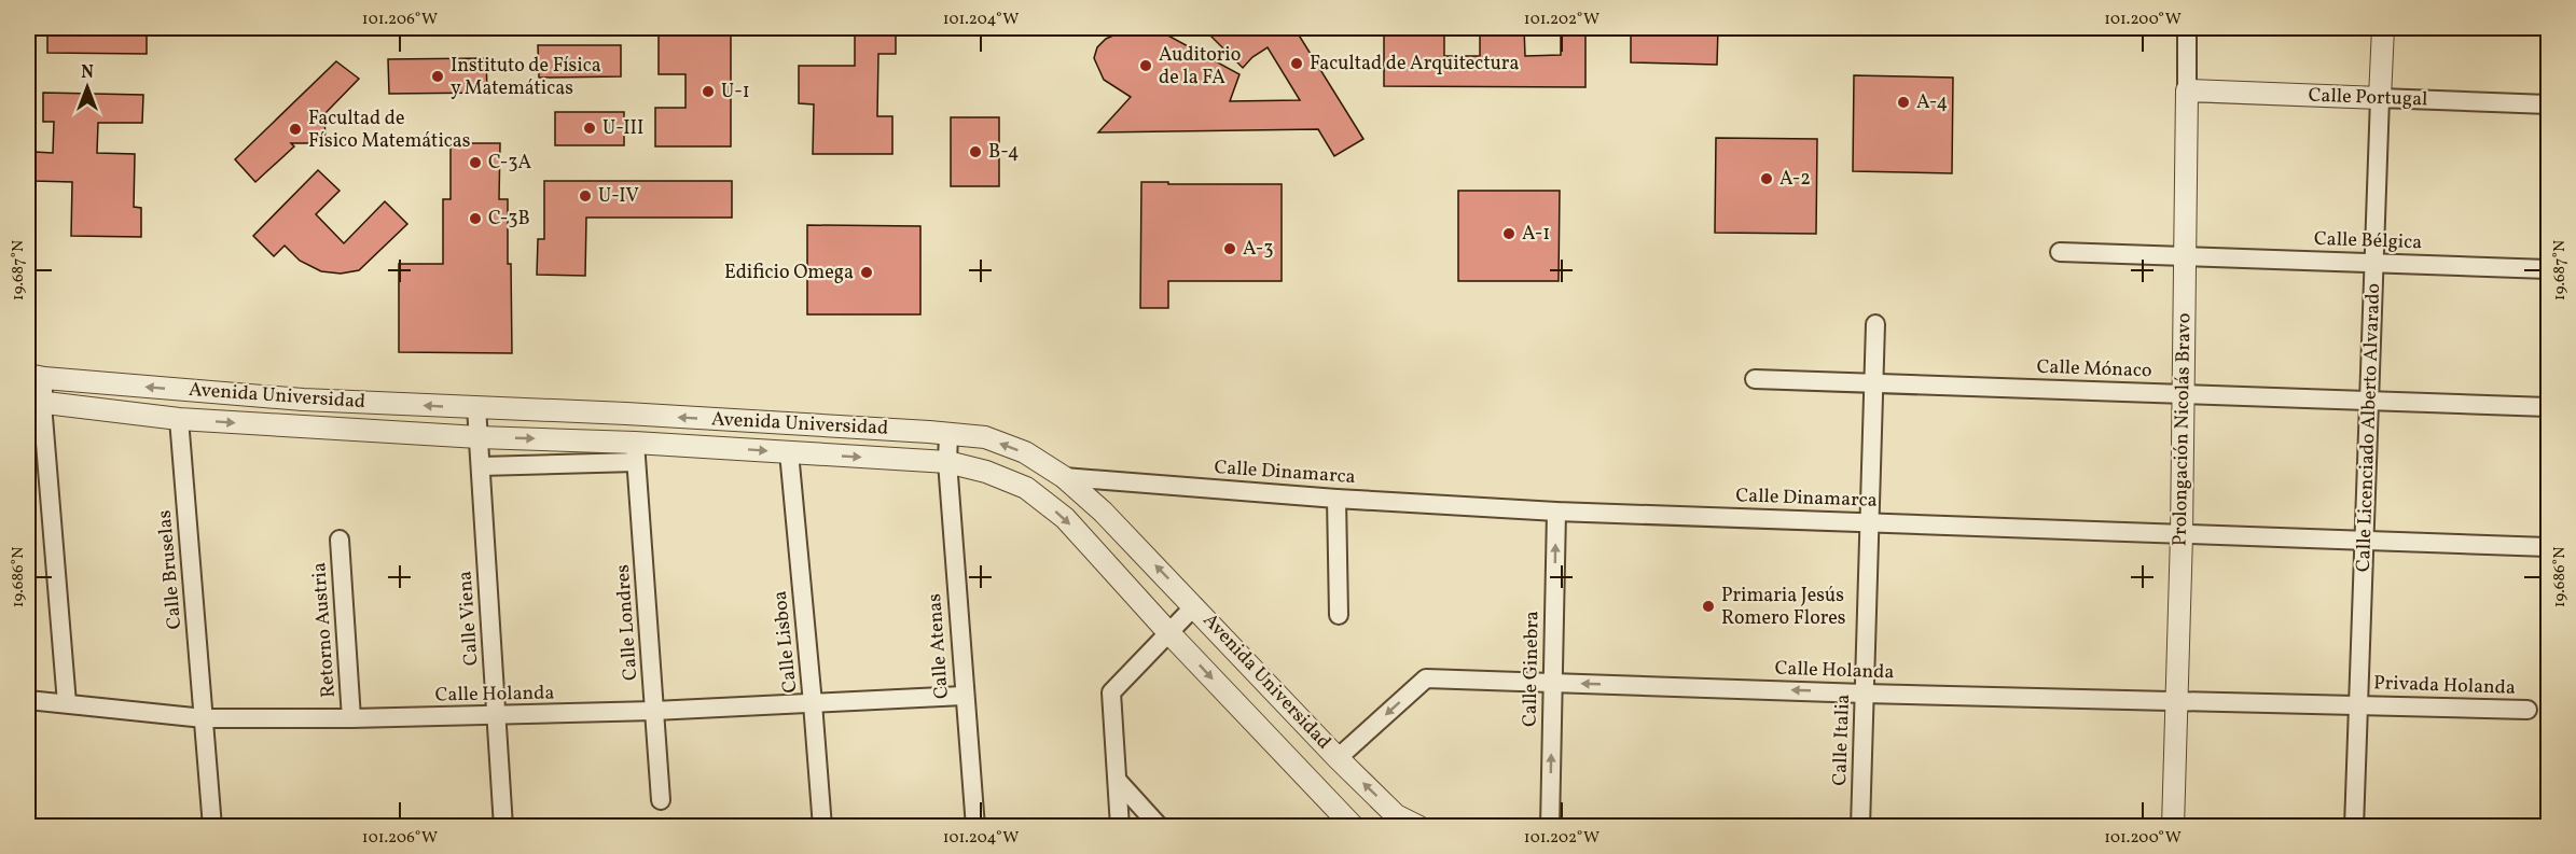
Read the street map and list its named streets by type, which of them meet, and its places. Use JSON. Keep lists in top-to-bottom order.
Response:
{
  "streets": {
    "street": [
      "Calle Portugal",
      "Calle Bélgica",
      "Calle Mónaco",
      "Avenida Universidad",
      "Calle Licenciado Alberto Alvarado",
      "Prolongación Nicolás Bravo",
      "Calle Dinamarca",
      "Calle Bruselas",
      "Calle Viena",
      "Calle Londres",
      "Retorno Austria",
      "Calle Lisboa",
      "Calle Atenas",
      "Calle Ginebra",
      "Calle Holanda",
      "Privada Holanda",
      "Calle Italia"
    ]
  },
  "crossings": [
    ["Calle Portugal", "Calle Licenciado Alberto Alvarado"],
    ["Calle Portugal", "Prolongación Nicolás Bravo"],
    ["Calle Bélgica", "Calle Licenciado Alberto Alvarado"],
    ["Calle Bélgica", "Prolongación Nicolás Bravo"],
    ["Calle Mónaco", "Calle Licenciado Alberto Alvarado"],
    ["Calle Mónaco", "Prolongación Nicolás Bravo"],
    ["Calle Mónaco", "Calle Italia"],
    ["Avenida Universidad", "Calle Dinamarca"],
    ["Avenida Universidad", "Calle Bruselas"],
    ["Avenida Universidad", "Calle Viena"],
    ["Avenida Universidad", "Calle Londres"],
    ["Avenida Universidad", "Calle Lisboa"],
    ["Avenida Universidad", "Calle Atenas"],
    ["Avenida Universidad", "Calle Holanda"],
    ["Calle Licenciado Alberto Alvarado", "Calle Dinamarca"],
    ["Calle Licenciado Alberto Alvarado", "Calle Holanda"],
    ["Calle Licenciado Alberto Alvarado", "Privada Holanda"],
    ["Prolongación Nicolás Bravo", "Calle Dinamarca"],
    ["Prolongación Nicolás Bravo", "Calle Holanda"],
    ["Calle Dinamarca", "Calle Ginebra"],
    ["Calle Dinamarca", "Calle Italia"],
    ["Calle Bruselas", "Calle Holanda"],
    ["Calle Viena", "Calle Holanda"],
    ["Calle Londres", "Calle Holanda"],
    ["Retorno Austria", "Calle Holanda"],
    ["Calle Lisboa", "Calle Holanda"],
    ["Calle Atenas", "Calle Holanda"],
    ["Calle Ginebra", "Calle Holanda"],
    ["Calle Holanda", "Privada Holanda"],
    ["Calle Holanda", "Calle Italia"]
  ],
  "one_way": ["Calle Ginebra"],
  "places": [
    "Facultad de Arquitectura",
    "Auditorio de la FA",
    "Instituto de Física y Matemáticas",
    "U-1",
    "A-4",
    "U-III",
    "Facultad de Físico Matemáticas",
    "B-4",
    "C-3A",
    "A-2",
    "U-IV",
    "C-3B",
    "A-1",
    "A-3",
    "Edificio Omega",
    "Primaria Jesús Romero Flores"
  ],
  "north": "top",
  "coordinates": [
    "101.206°W",
    "101.204°W",
    "101.202°W",
    "101.200°W",
    "19.687°N",
    "19.686°N"
  ]
}
